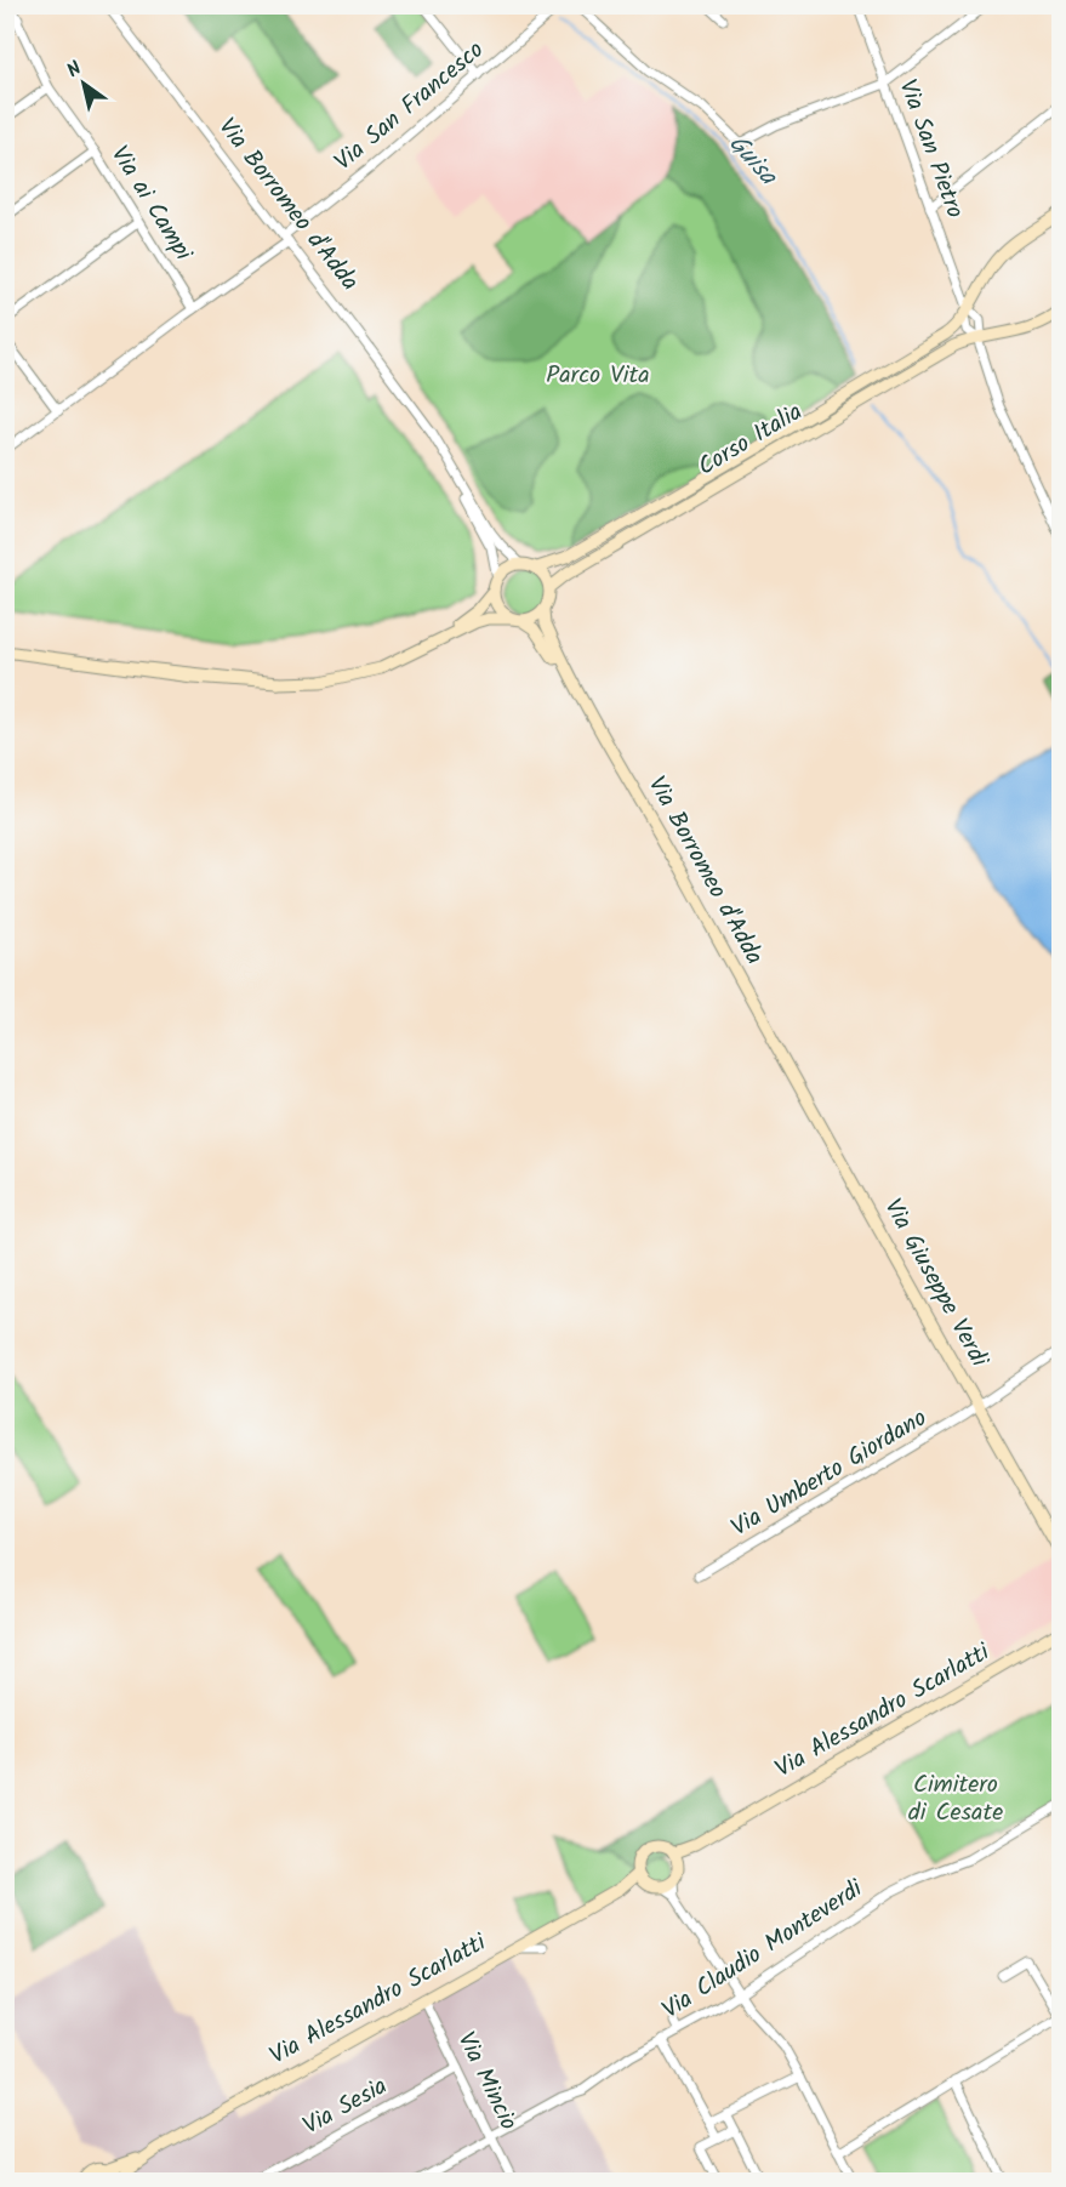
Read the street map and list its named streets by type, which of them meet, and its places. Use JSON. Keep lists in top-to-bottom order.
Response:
{
  "streets": {
    "street": [
      "Via San Francesco",
      "Via San Pietro",
      "Via ai Campi",
      "Via Borromeo d'Adda",
      "Corso Italia",
      "Via Giuseppe Verdi",
      "Via Umberto Giordano",
      "Via Alessandro Scarlatti",
      "Via Claudio Monteverdi",
      "Via Mincio",
      "Via Sesia"
    ]
  },
  "crossings": [
    ["Via San Francesco", "Via ai Campi"],
    ["Via San Francesco", "Via Borromeo d'Adda"],
    ["Via San Pietro", "Corso Italia"],
    ["Via Borromeo d'Adda", "Corso Italia"],
    ["Via Borromeo d'Adda", "Via Giuseppe Verdi"],
    ["Via Giuseppe Verdi", "Via Umberto Giordano"],
    ["Via Alessandro Scarlatti", "Via Mincio"],
    ["Via Claudio Monteverdi", "Via Mincio"],
    ["Via Mincio", "Via Sesia"]
  ],
  "water": ["Guisa"],
  "parks": ["Parco Vita", "Cimitero di Cesate"],
  "north": "top left"
}
